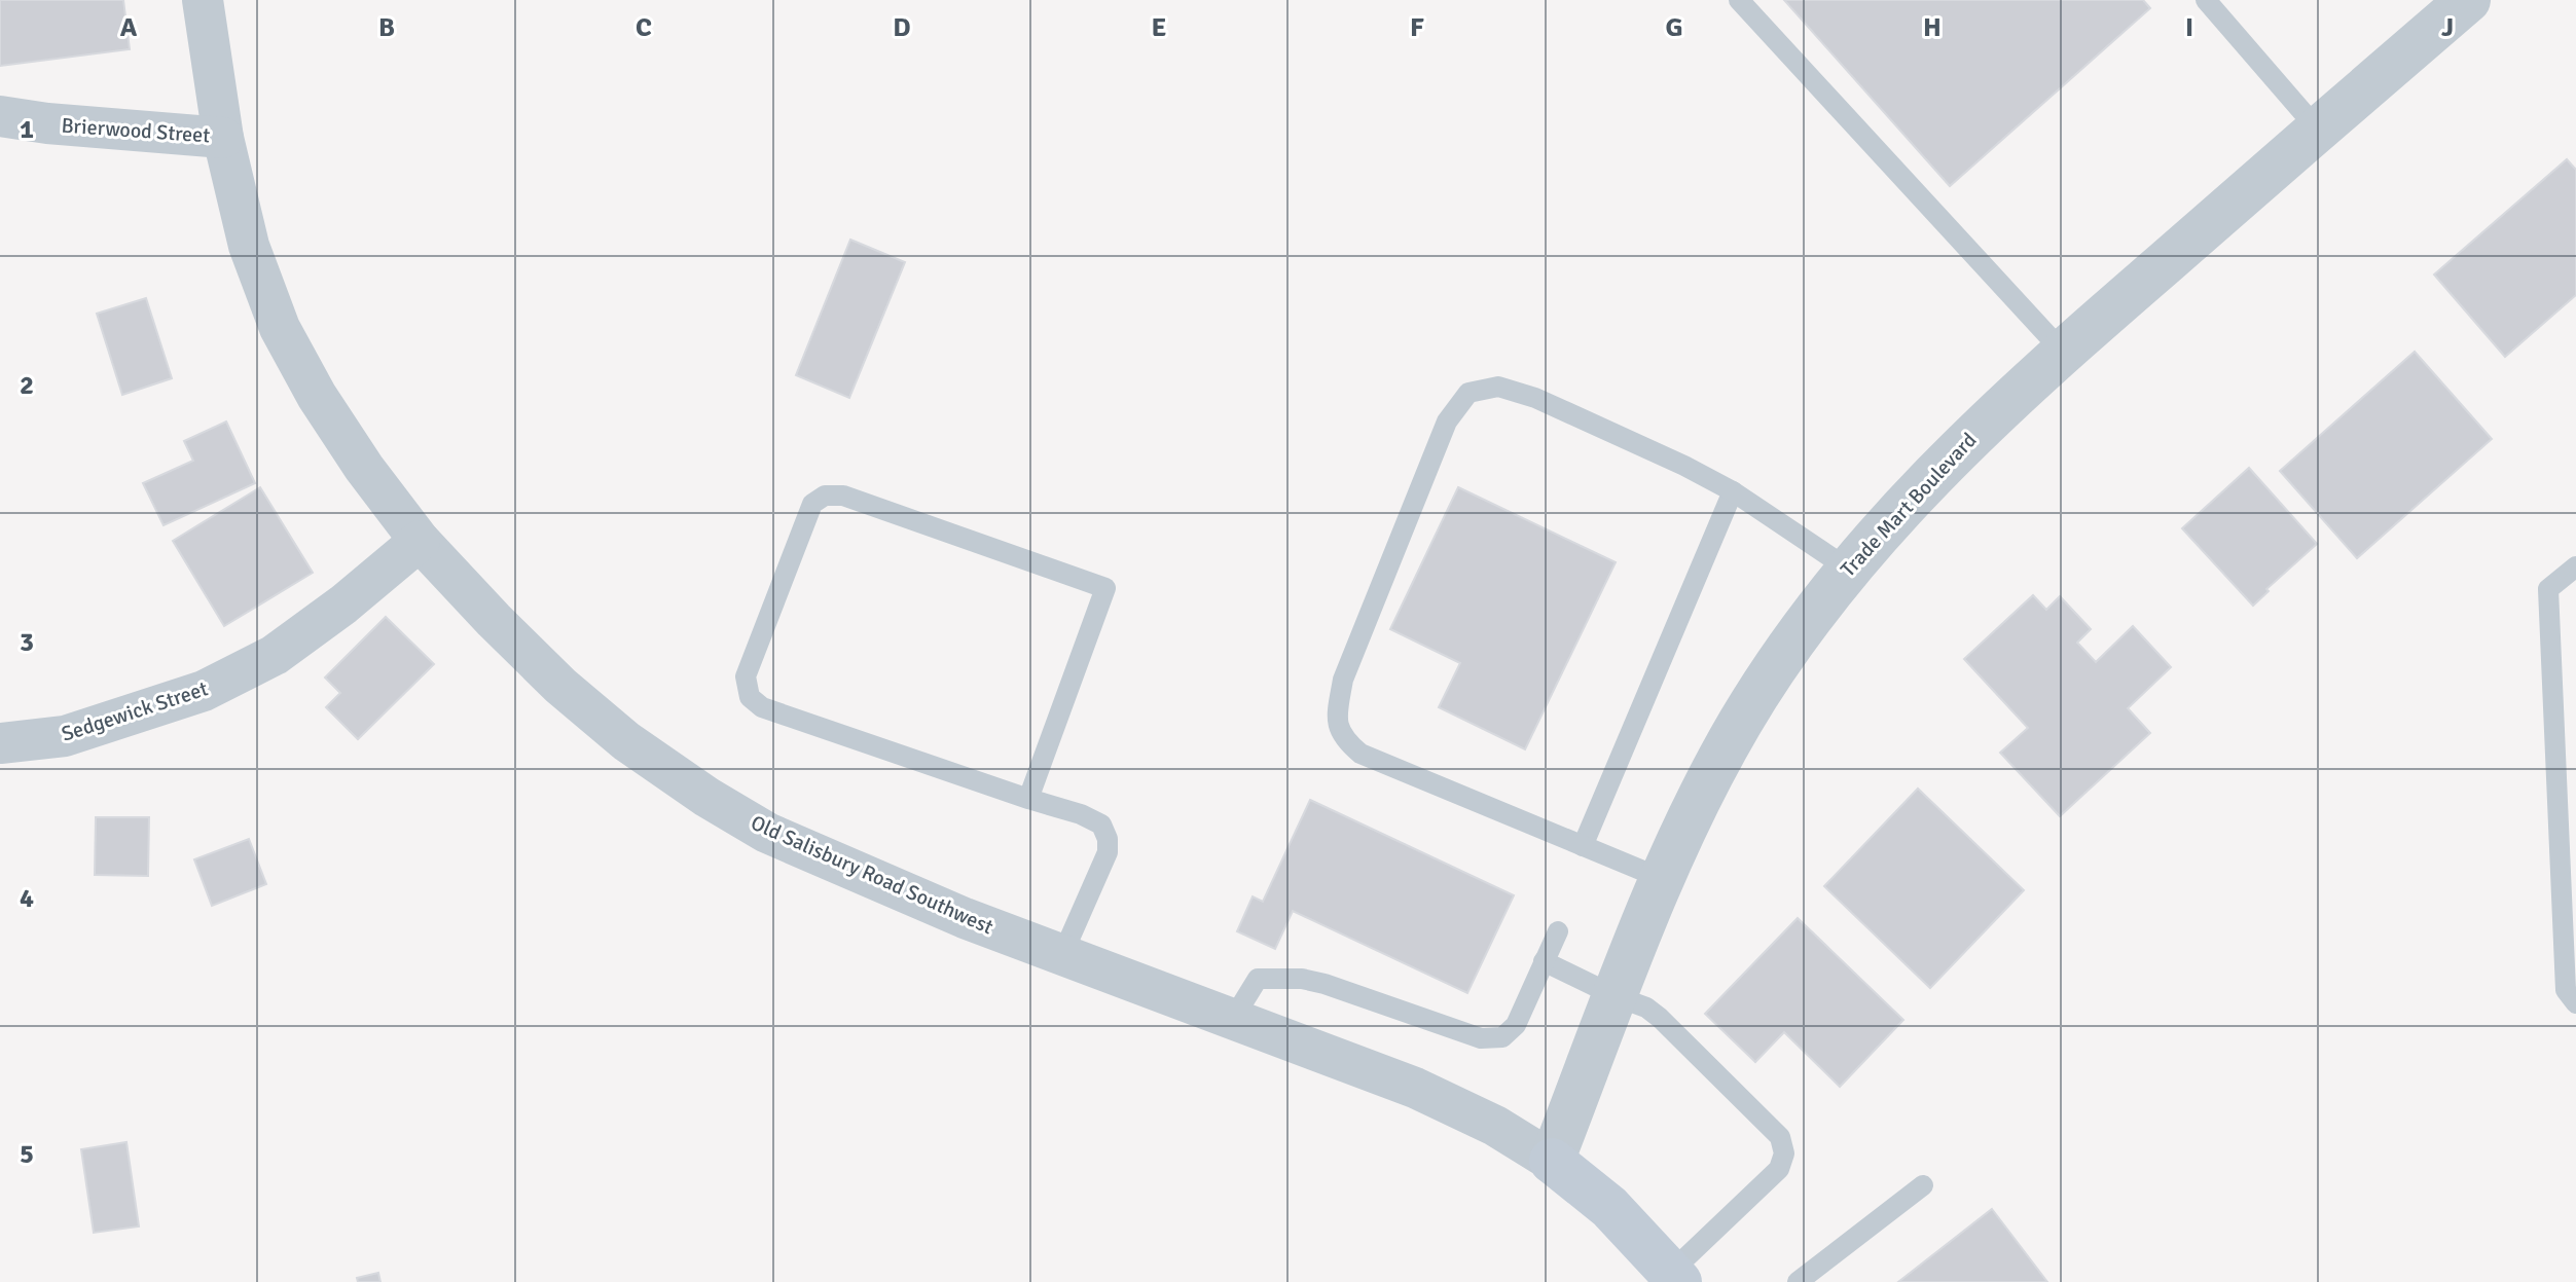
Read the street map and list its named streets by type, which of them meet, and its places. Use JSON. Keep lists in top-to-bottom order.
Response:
{
  "streets": {
    "main road": ["Old Salisbury Road Southwest"],
    "street": ["Brierwood Street", "Trade Mart Boulevard", "Sedgewick Street"]
  },
  "crossings": [
    ["Brierwood Street", "Old Salisbury Road Southwest"],
    ["Trade Mart Boulevard", "Old Salisbury Road Southwest"],
    ["Sedgewick Street", "Old Salisbury Road Southwest"]
  ],
  "grid": {
    "columns": [
      "A",
      "B",
      "C",
      "D",
      "E",
      "F",
      "G",
      "H",
      "I",
      "J"
    ],
    "rows": [
      "1",
      "2",
      "3",
      "4",
      "5"
    ]
  }
}
